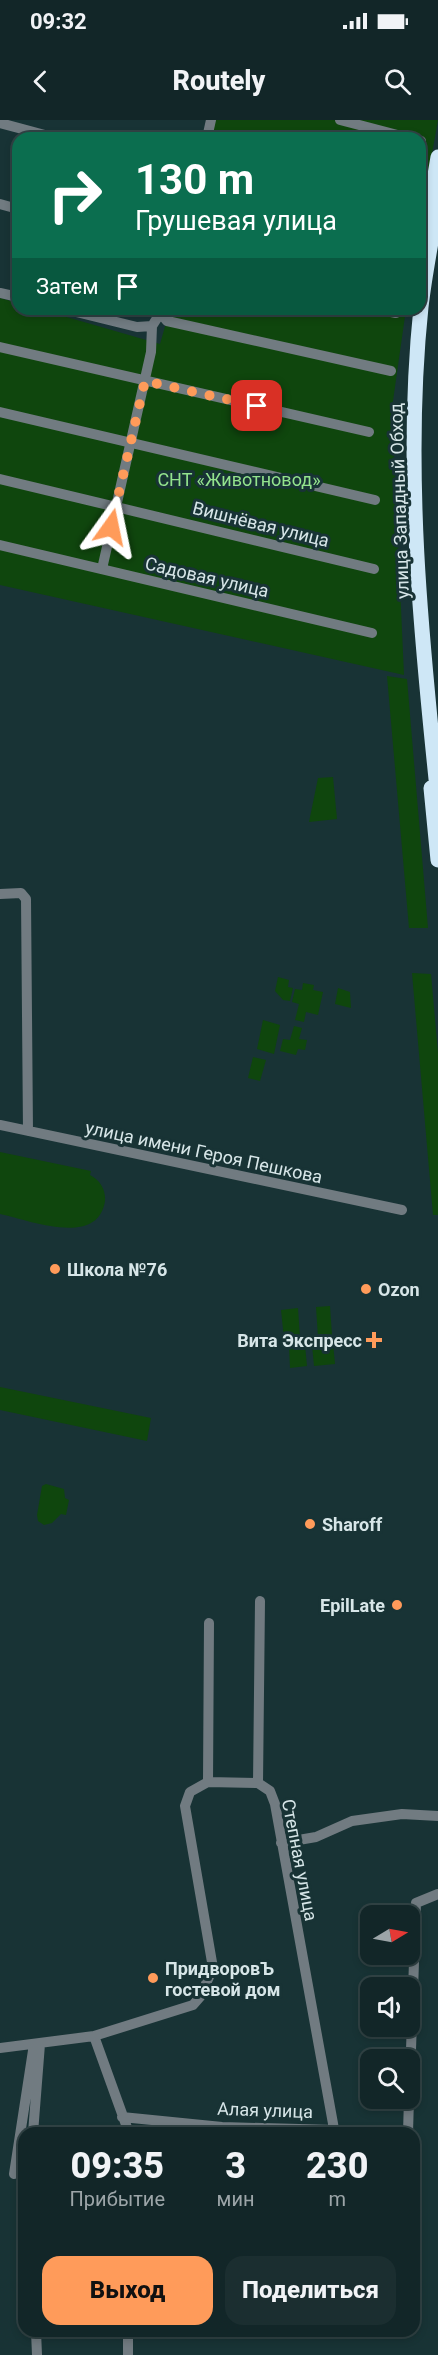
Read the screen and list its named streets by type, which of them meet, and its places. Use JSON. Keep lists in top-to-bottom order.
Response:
{
  "streets": {
    "highway": ["улица Западный Обход"],
    "street": [
      "Вишнёвая улица",
      "Садовая улица",
      "улица имени Героя Пешкова",
      "Степная улица",
      "Алая улица"
    ]
  },
  "parks": ["СНТ «Животновод»"],
  "places": {
    "other": [
      "Школа №76",
      "Ozon",
      "Sharoff",
      "EpilLate",
      "ПридворовЪ гостевой дом"
    ],
    "health": ["Вита Экспресс"]
  },
  "north": "right",
  "page": {
    "status": "09:32",
    "header": "Routely",
    "turn": ["130 m", "Грушевая улица"],
    "then": "Затем",
    "eta": [
      "09:35",
      "Прибытие",
      "3",
      "мин",
      "230",
      "m"
    ],
    "buttons": ["Выход", "Поделиться"]
  }
}
